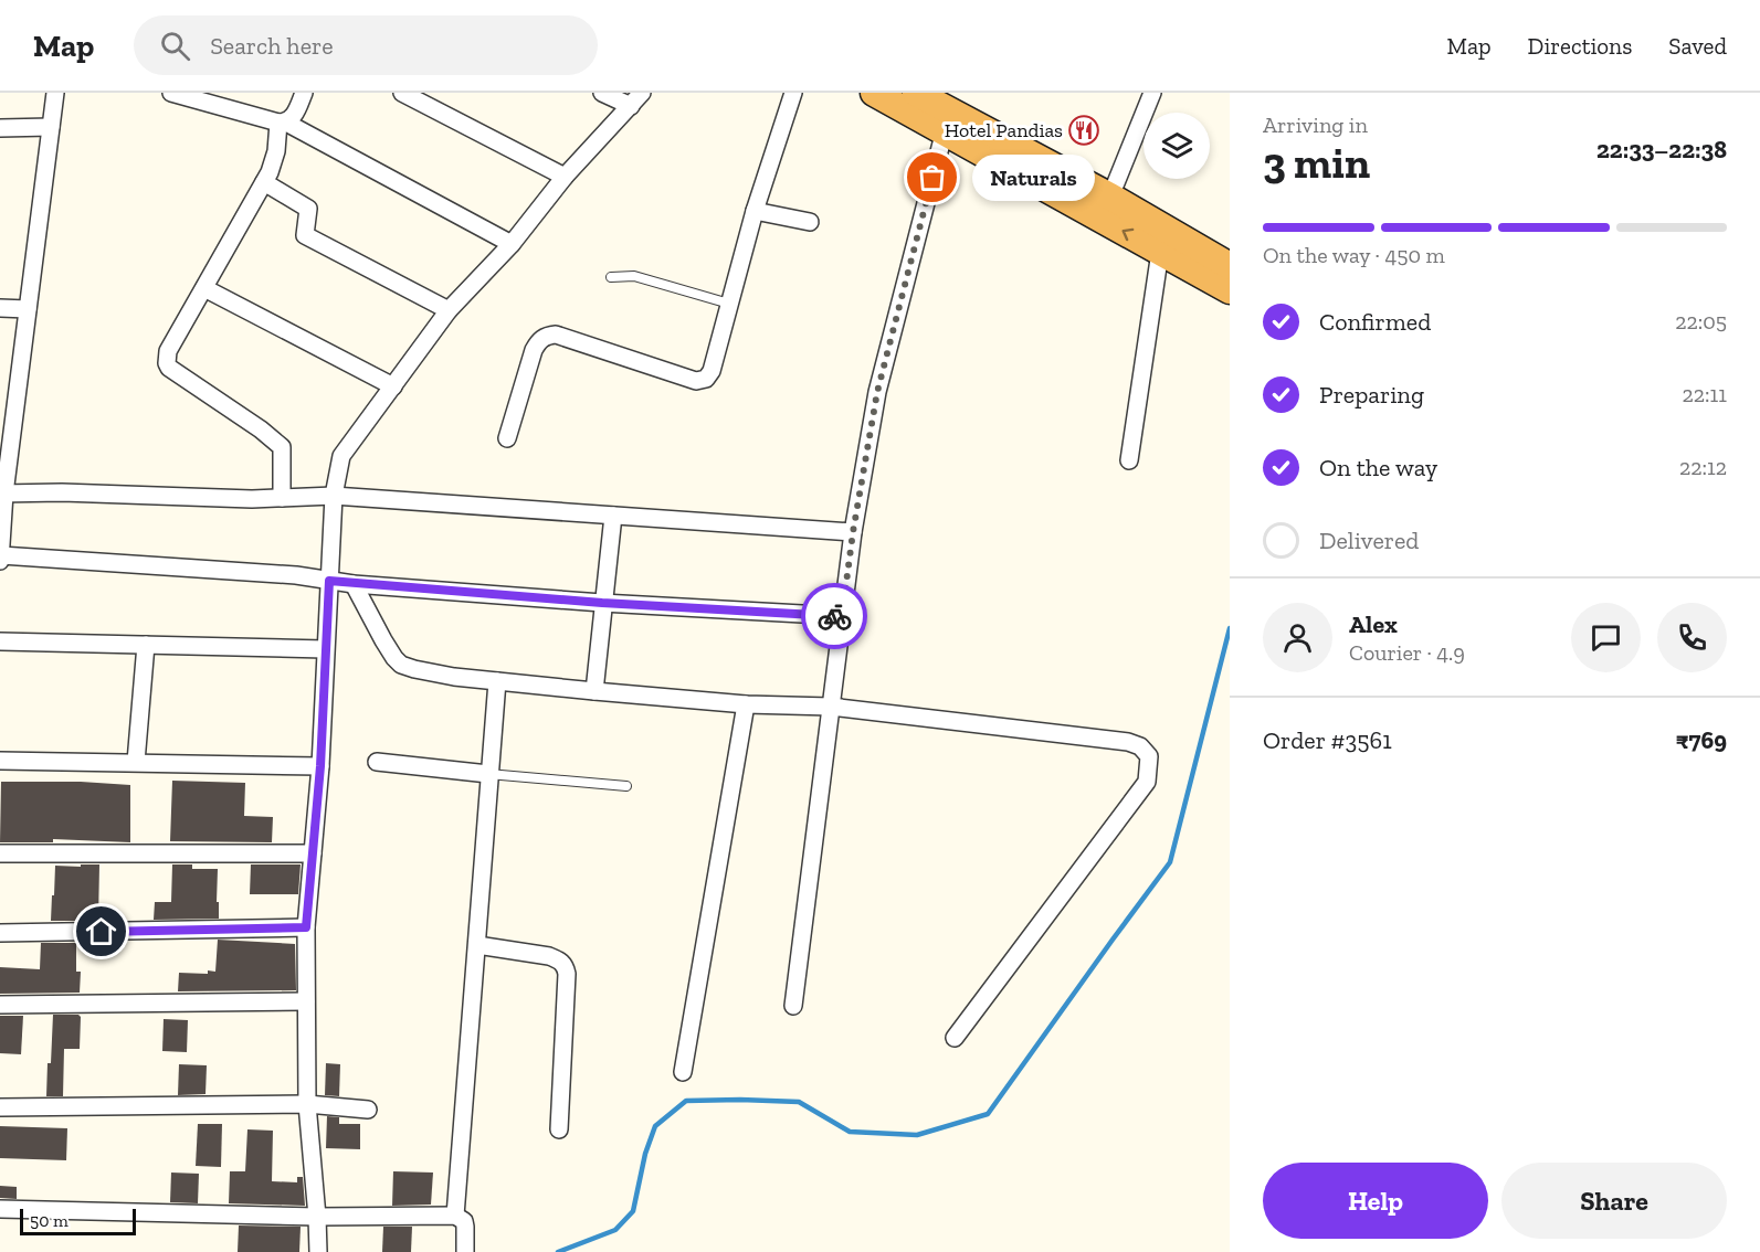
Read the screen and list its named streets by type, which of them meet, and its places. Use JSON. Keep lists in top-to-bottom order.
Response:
{
  "places": {
    "restaurant": ["Hotel Pandias"],
    "other": ["Naturals"]
  },
  "scale_bar": "50 m",
  "page": {
    "header": "Map",
    "search": "Search here",
    "nav": ["Map", "Directions", "Saved"],
    "heading": ["3 min", "Arriving in", "22:33–22:38"],
    "panel": [
      "Alex",
      "Courier · 4.9",
      "Order #3561",
      "₹769"
    ],
    "bubble": "Naturals",
    "bar": "On the way · 450 m",
    "list": [
      ["Confirmed", "22:05"],
      ["Preparing", "22:11"],
      ["On the way", "22:12"],
      "Delivered"
    ],
    "buttons": ["Help", "Share"],
    "scale": "50 m"
  }
}
